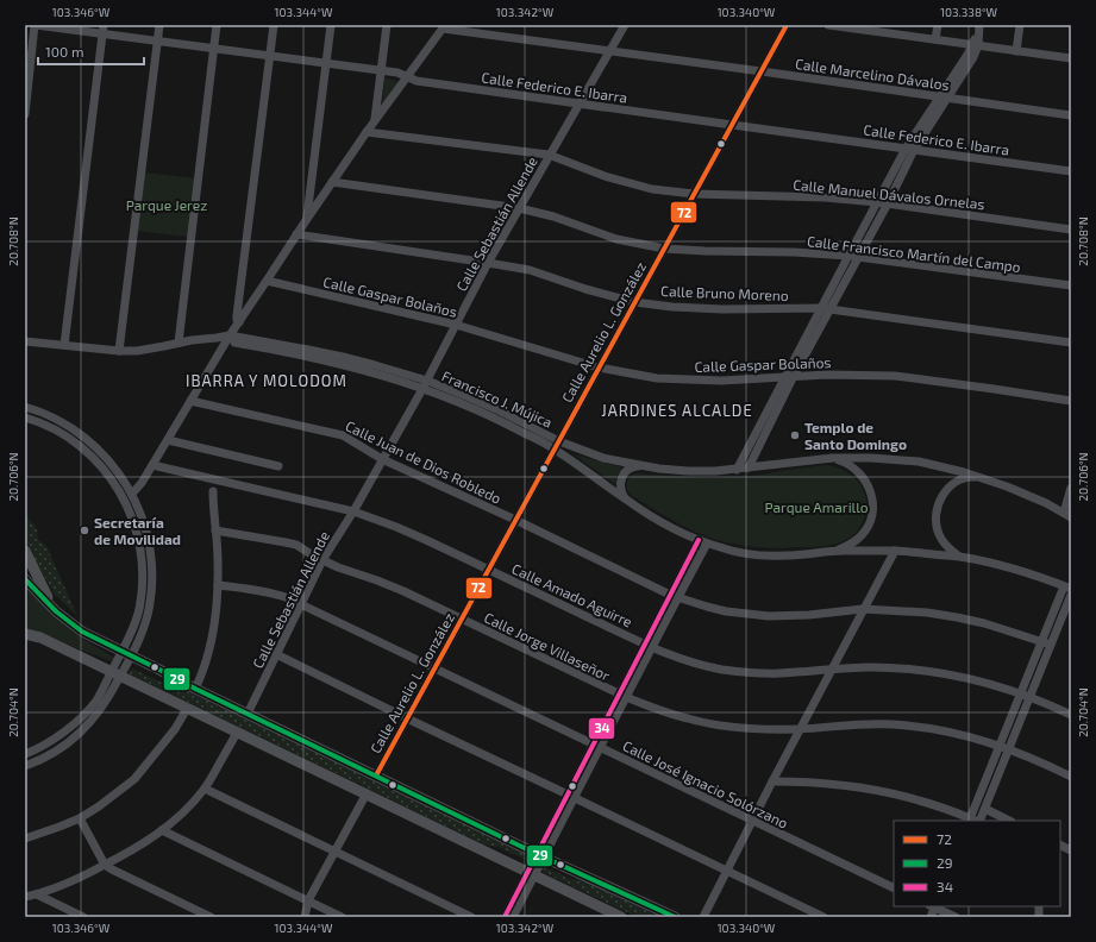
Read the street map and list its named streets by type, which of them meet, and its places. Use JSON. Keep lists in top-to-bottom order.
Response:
{
  "streets": {
    "street": [
      "Calle Marcelino Dávalos",
      "Calle Federico E. Ibarra",
      "Calle Manuel Dávalos Ornelas",
      "Calle Sebastián Allende",
      "Calle Francisco Martín del Campo",
      "Calle Bruno Moreno",
      "Calle Gaspar Bolaños",
      "Calle Aurelio L. González",
      "Francisco J. Mújica",
      "Calle Juan de Dios Robledo",
      "Calle Amado Aguirre",
      "Calle Jorge Villaseñor",
      "Calle José Ignacio Solórzano"
    ]
  },
  "crossings": [
    ["Calle Marcelino Dávalos", "Calle Sebastián Allende"],
    ["Calle Marcelino Dávalos", "Calle Aurelio L. González"],
    ["Calle Federico E. Ibarra", "Calle Sebastián Allende"],
    ["Calle Federico E. Ibarra", "Calle Aurelio L. González"],
    ["Calle Manuel Dávalos Ornelas", "Calle Sebastián Allende"],
    ["Calle Manuel Dávalos Ornelas", "Calle Aurelio L. González"],
    ["Calle Sebastián Allende", "Calle Francisco Martín del Campo"],
    ["Calle Sebastián Allende", "Calle Bruno Moreno"],
    ["Calle Sebastián Allende", "Calle Gaspar Bolaños"],
    ["Calle Sebastián Allende", "Francisco J. Mújica"],
    ["Calle Sebastián Allende", "Calle Juan de Dios Robledo"],
    ["Calle Sebastián Allende", "Calle Amado Aguirre"],
    ["Calle Sebastián Allende", "Calle Jorge Villaseñor"],
    ["Calle Sebastián Allende", "Calle José Ignacio Solórzano"],
    ["Calle Francisco Martín del Campo", "Calle Aurelio L. González"],
    ["Calle Bruno Moreno", "Calle Aurelio L. González"],
    ["Calle Gaspar Bolaños", "Calle Aurelio L. González"],
    ["Calle Aurelio L. González", "Francisco J. Mújica"],
    ["Calle Aurelio L. González", "Calle Juan de Dios Robledo"],
    ["Calle Aurelio L. González", "Calle Amado Aguirre"],
    ["Calle Aurelio L. González", "Calle Jorge Villaseñor"],
    ["Calle Aurelio L. González", "Calle José Ignacio Solórzano"]
  ],
  "districts": ["IBARRA Y MOLODOM", "JARDINES ALCALDE"],
  "parks": ["Parque Jerez", "Parque Amarillo"],
  "places": ["Templo de Santo Domingo", "Secretaría de Movilidad"],
  "lines": ["transit line 72", "transit line 34", "transit line 29"],
  "legend": ["72", "29", "34"],
  "scale_bar": "100 m",
  "coordinates": [
    "103.346°W",
    "103.344°W",
    "103.342°W",
    "103.340°W",
    "103.338°W",
    "20.708°N",
    "20.706°N",
    "20.704°N"
  ]
}
